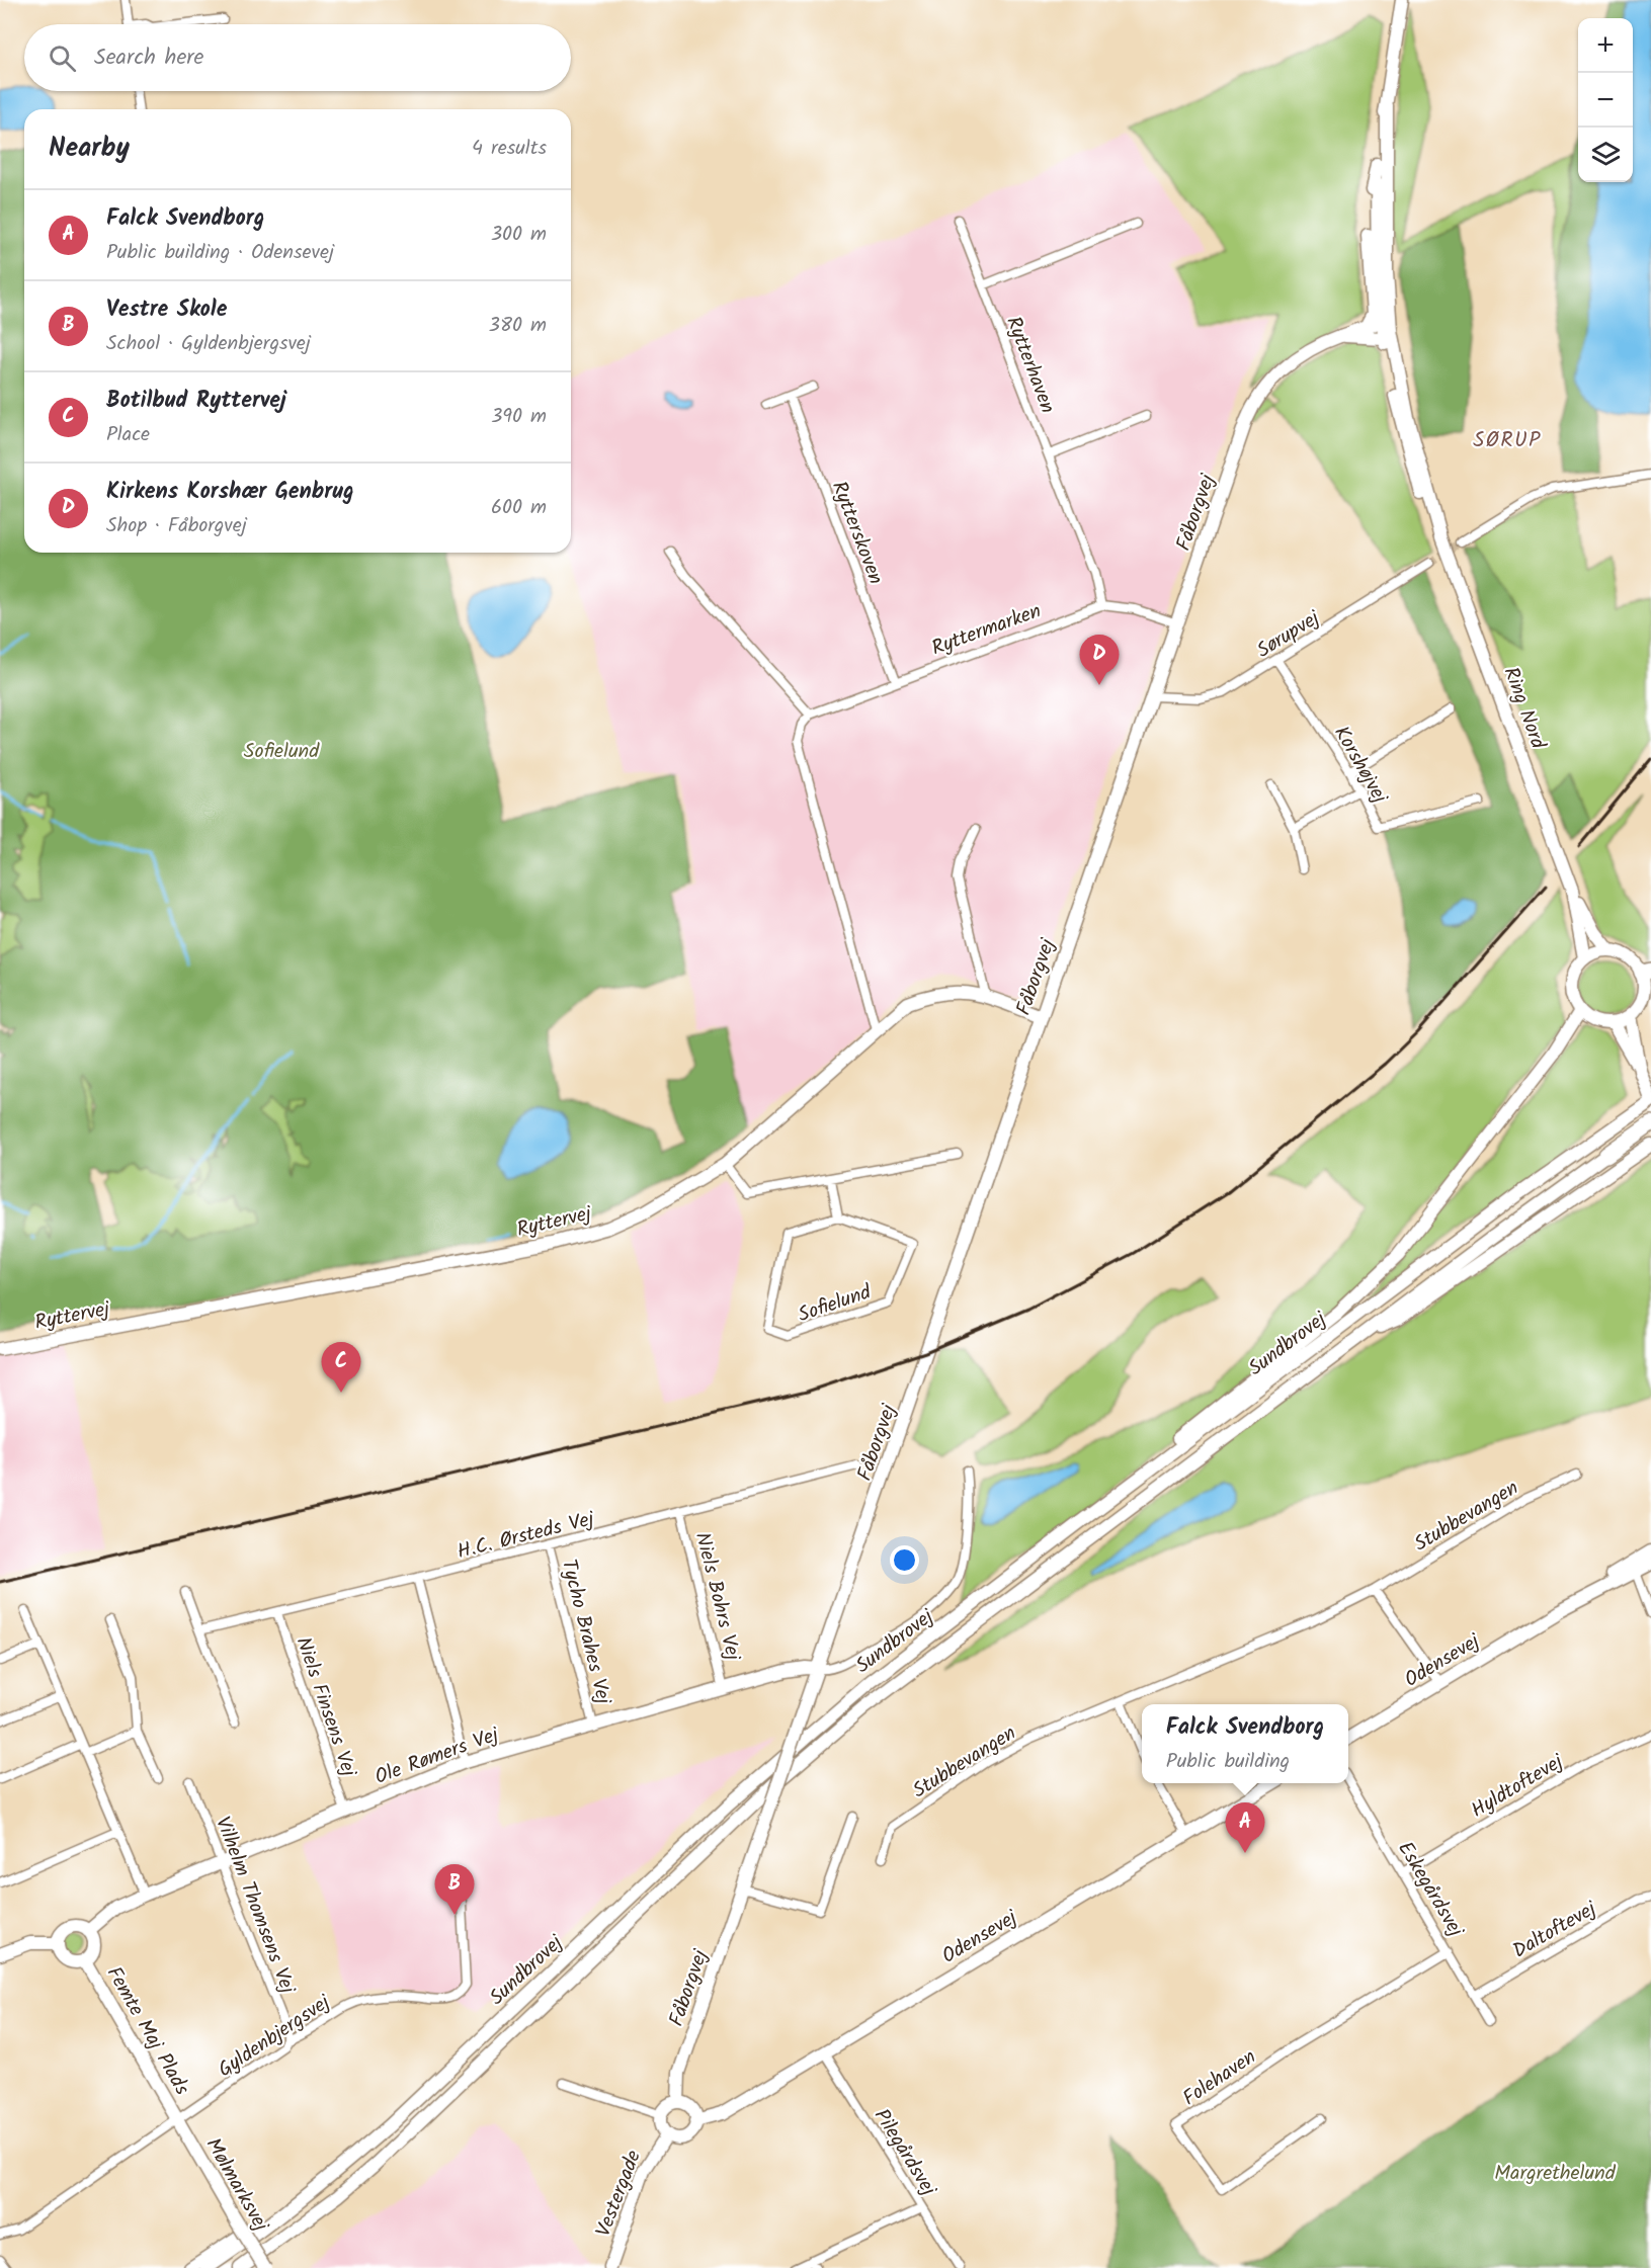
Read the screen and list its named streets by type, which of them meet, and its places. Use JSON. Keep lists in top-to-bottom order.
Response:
{
  "streets": {
    "main road": [
      "Fåborgvej",
      "Ring Nord",
      "Ryttervej",
      "Sundbrovej",
      "Odensevej",
      "Ole Rømers Vej",
      "Femte Maj Plads",
      "Mølmarksvej",
      "Vestergade"
    ],
    "street": [
      "Rytterhaven",
      "Rytterskoven",
      "Ryttermarken",
      "Sørupvej",
      "Korshøjvej",
      "Sofielund",
      "Stubbevangen",
      "H.C. Ørsteds Vej",
      "Niels Bohrs Vej",
      "Tycho Brahes Vej",
      "Niels Finsens Vej",
      "Hyldtoftevej",
      "Eskegårdsvej",
      "Vilhelm Thomsens Vej",
      "Daltoftevej",
      "Gyldenbjergsvej",
      "Folehaven",
      "Pilegårdsvej"
    ]
  },
  "crossings": [
    ["Rytterhaven", "Ryttermarken"],
    ["Fåborgvej", "Ryttermarken"],
    ["Fåborgvej", "Sørupvej"],
    ["Fåborgvej", "Ryttervej"],
    ["Fåborgvej", "Odensevej"],
    ["Fåborgvej", "Ole Rømers Vej"],
    ["Fåborgvej", "Vestergade"],
    ["Rytterskoven", "Ryttermarken"],
    ["Sørupvej", "Korshøjvej"],
    ["H.C. Ørsteds Vej", "Niels Bohrs Vej"],
    ["H.C. Ørsteds Vej", "Tycho Brahes Vej"],
    ["H.C. Ørsteds Vej", "Niels Finsens Vej"],
    ["Niels Bohrs Vej", "Ole Rømers Vej"],
    ["Tycho Brahes Vej", "Ole Rømers Vej"],
    ["Odensevej", "Pilegårdsvej"],
    ["Odensevej", "Vestergade"],
    ["Niels Finsens Vej", "Ole Rømers Vej"],
    ["Ole Rømers Vej", "Vilhelm Thomsens Vej"],
    ["Ole Rømers Vej", "Femte Maj Plads"],
    ["Hyldtoftevej", "Eskegårdsvej"],
    ["Eskegårdsvej", "Daltoftevej"],
    ["Eskegårdsvej", "Folehaven"],
    ["Vilhelm Thomsens Vej", "Gyldenbjergsvej"],
    ["Femte Maj Plads", "Gyldenbjergsvej"],
    ["Femte Maj Plads", "Mølmarksvej"],
    ["Gyldenbjergsvej", "Mølmarksvej"]
  ],
  "districts": ["SØRUP"],
  "parks": ["Sofielund", "Margrethelund"],
  "page": {
    "map_buttons": ["+", "−"],
    "search": "Search here",
    "heading": ["Nearby", "4 results"],
    "list": [
      {
        "mark": "A",
        "name": "Falck Svendborg",
        "note": "Public building · Odensevej",
        "value": "300 m"
      },
      {
        "mark": "B",
        "name": "Vestre Skole",
        "note": "School · Gyldenbjergsvej",
        "value": "380 m"
      },
      {
        "mark": "C",
        "name": "Botilbud Ryttervej",
        "note": "Place",
        "value": "390 m"
      },
      {
        "mark": "D",
        "name": "Kirkens Korshær Genbrug",
        "note": "Shop · Fåborgvej",
        "value": "600 m"
      }
    ],
    "pins": [
      "D",
      "C",
      "A",
      "B"
    ],
    "popup": ["Falck Svendborg", "Public building"]
  }
}
